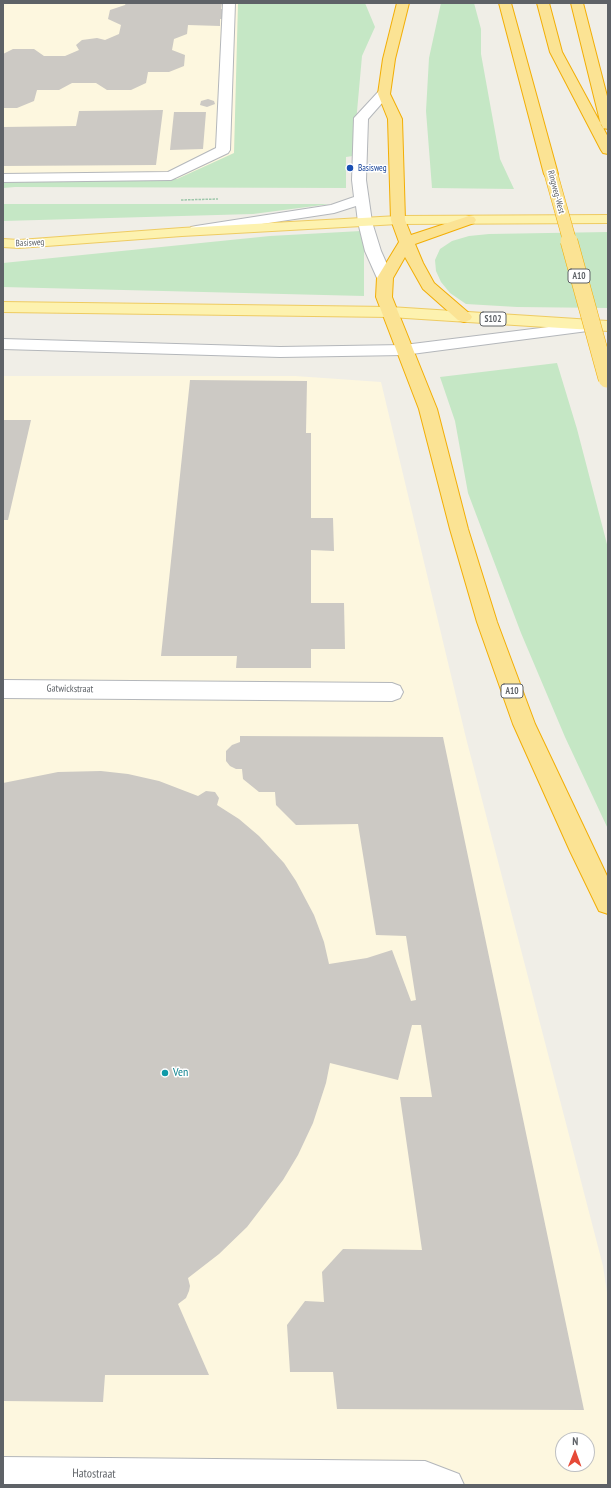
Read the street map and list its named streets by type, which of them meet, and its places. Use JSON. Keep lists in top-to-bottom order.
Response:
{
  "streets": {
    "highway": ["Ringweg-West", "A10"],
    "main road": ["Basisweg", "S102"],
    "street": ["Gatwickstraat", "Hatostraat"]
  },
  "crossings": [
    ["A10", "S102"]
  ],
  "places": ["Basisweg", "Ven"],
  "north": "top"
}
